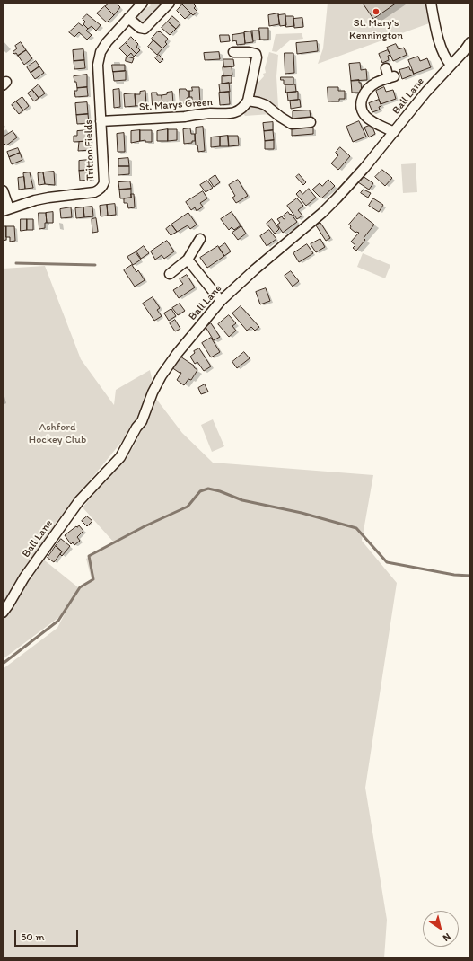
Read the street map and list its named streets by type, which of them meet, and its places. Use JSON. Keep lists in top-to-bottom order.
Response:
{
  "streets": {
    "street": ["Ball Lane", "St. Marys Green", "Tritton Fields"]
  },
  "crossings": [
    ["St. Marys Green", "Tritton Fields"]
  ],
  "parks": ["Ashford Hockey Club"],
  "places": ["St. Mary's Kennington"],
  "scale_bar": "50 m",
  "north": "bottom right"
}
